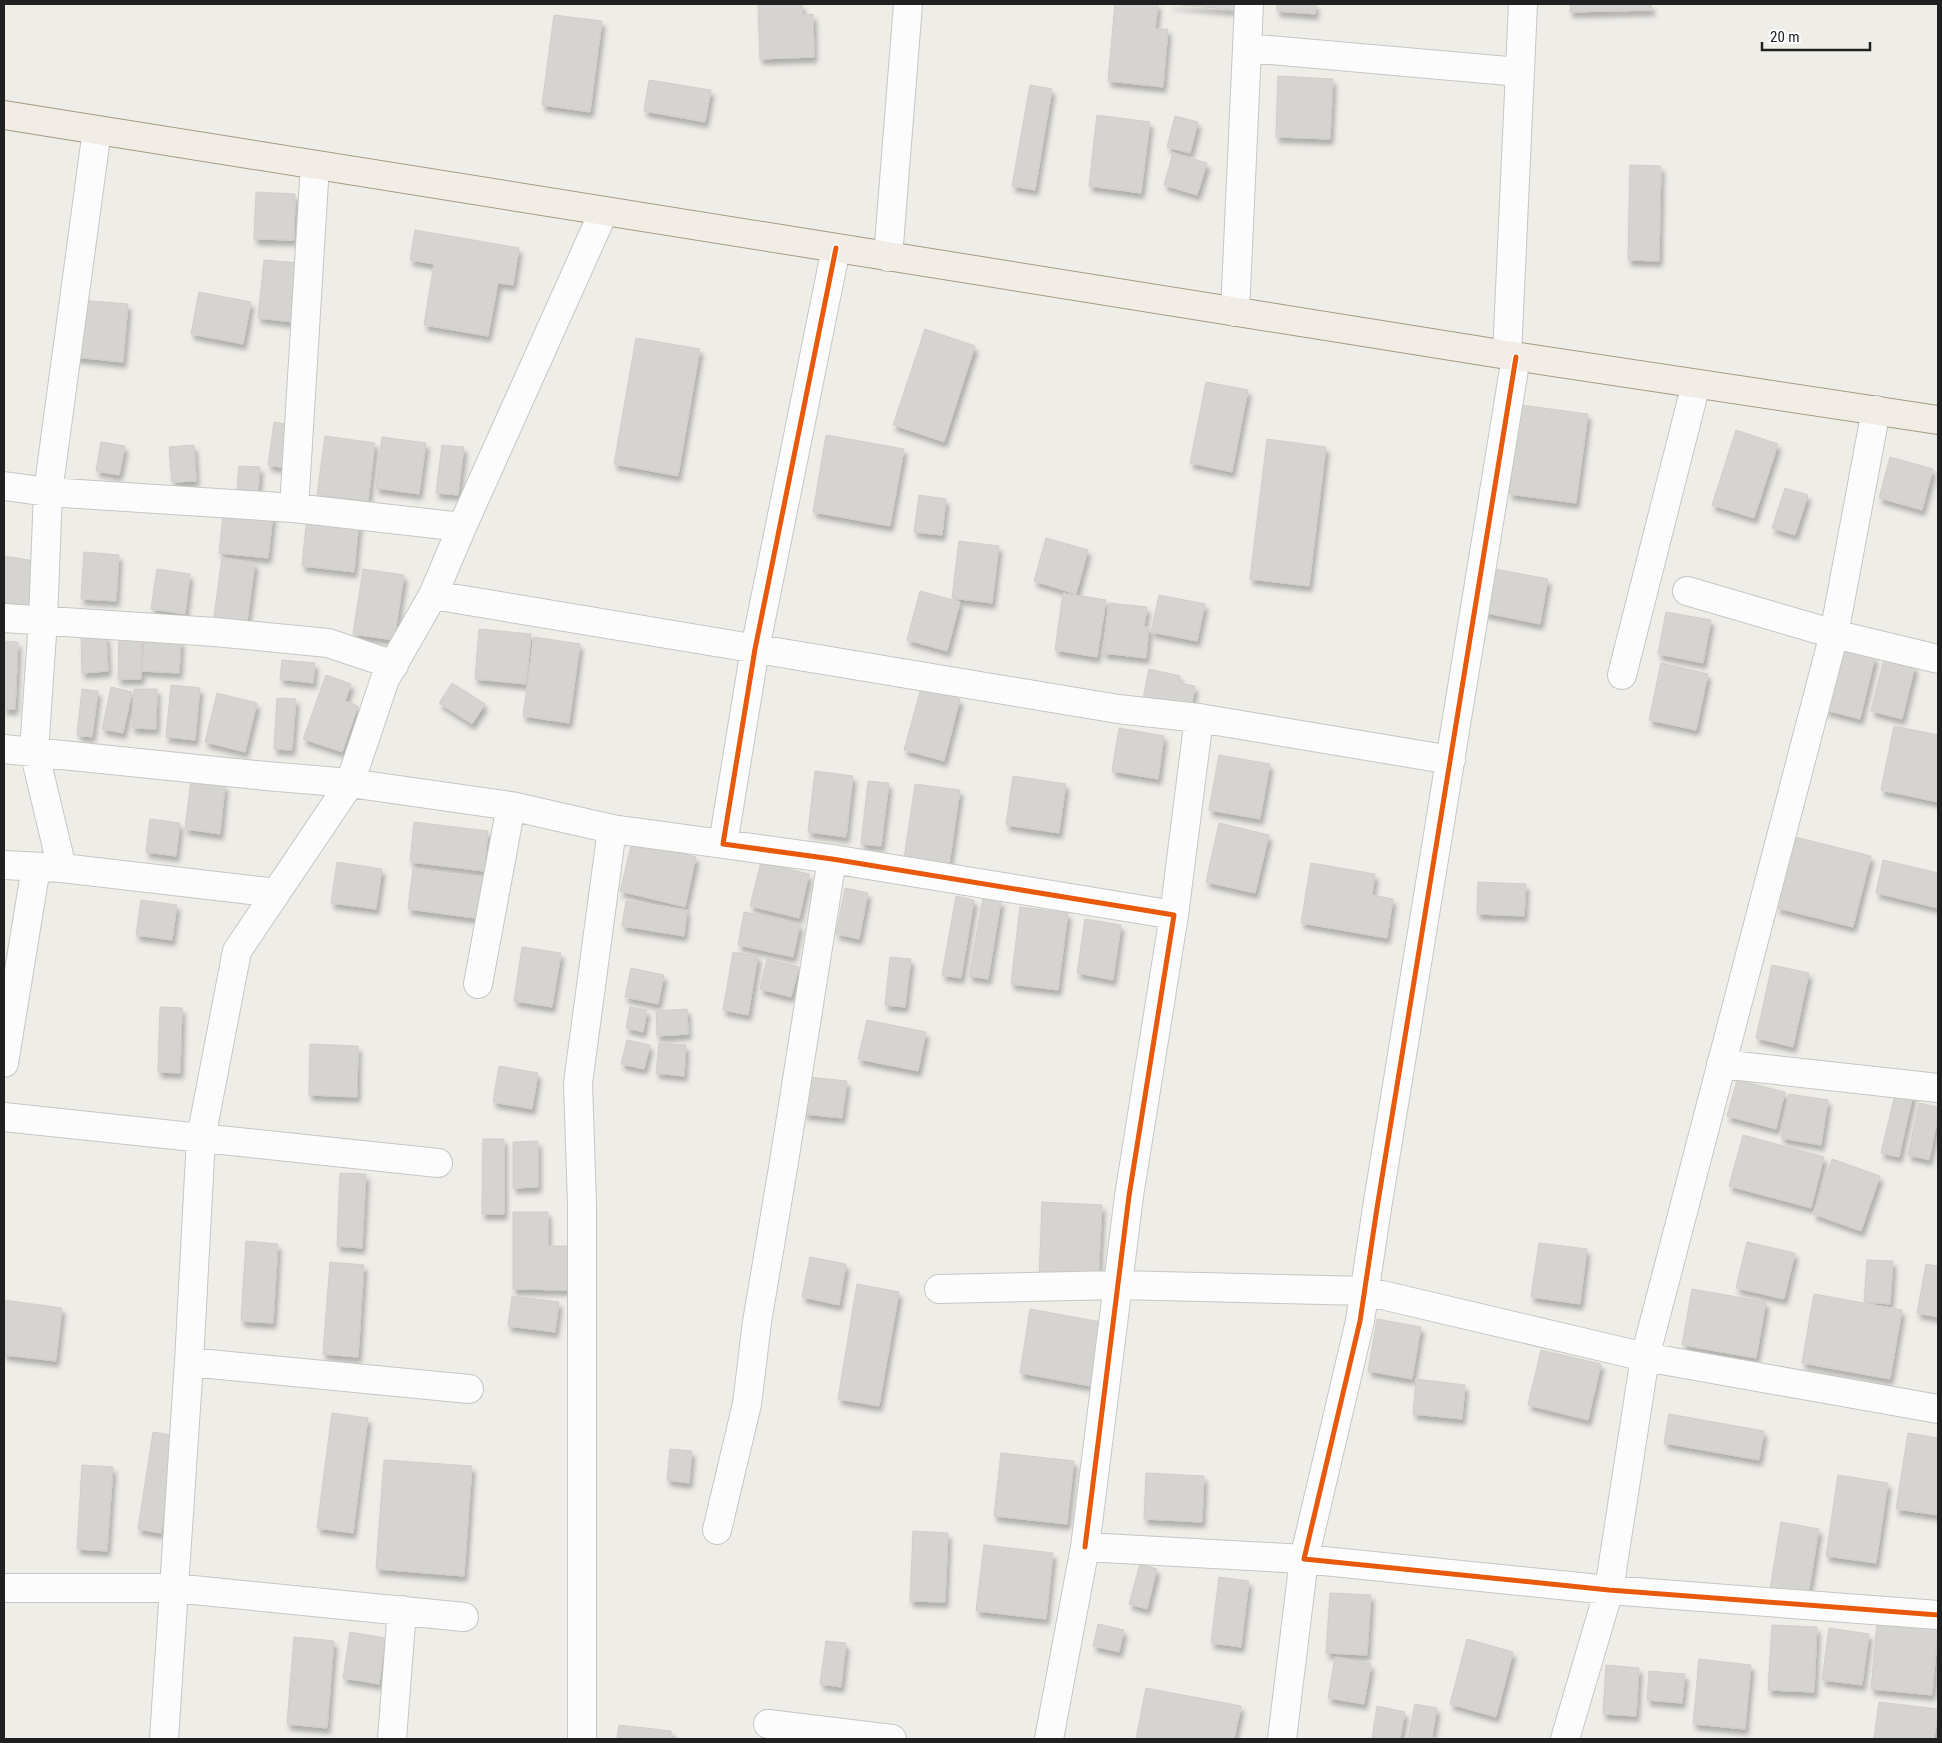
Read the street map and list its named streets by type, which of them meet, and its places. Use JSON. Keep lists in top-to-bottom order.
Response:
{
  "scale_bar": "20 m"
}
